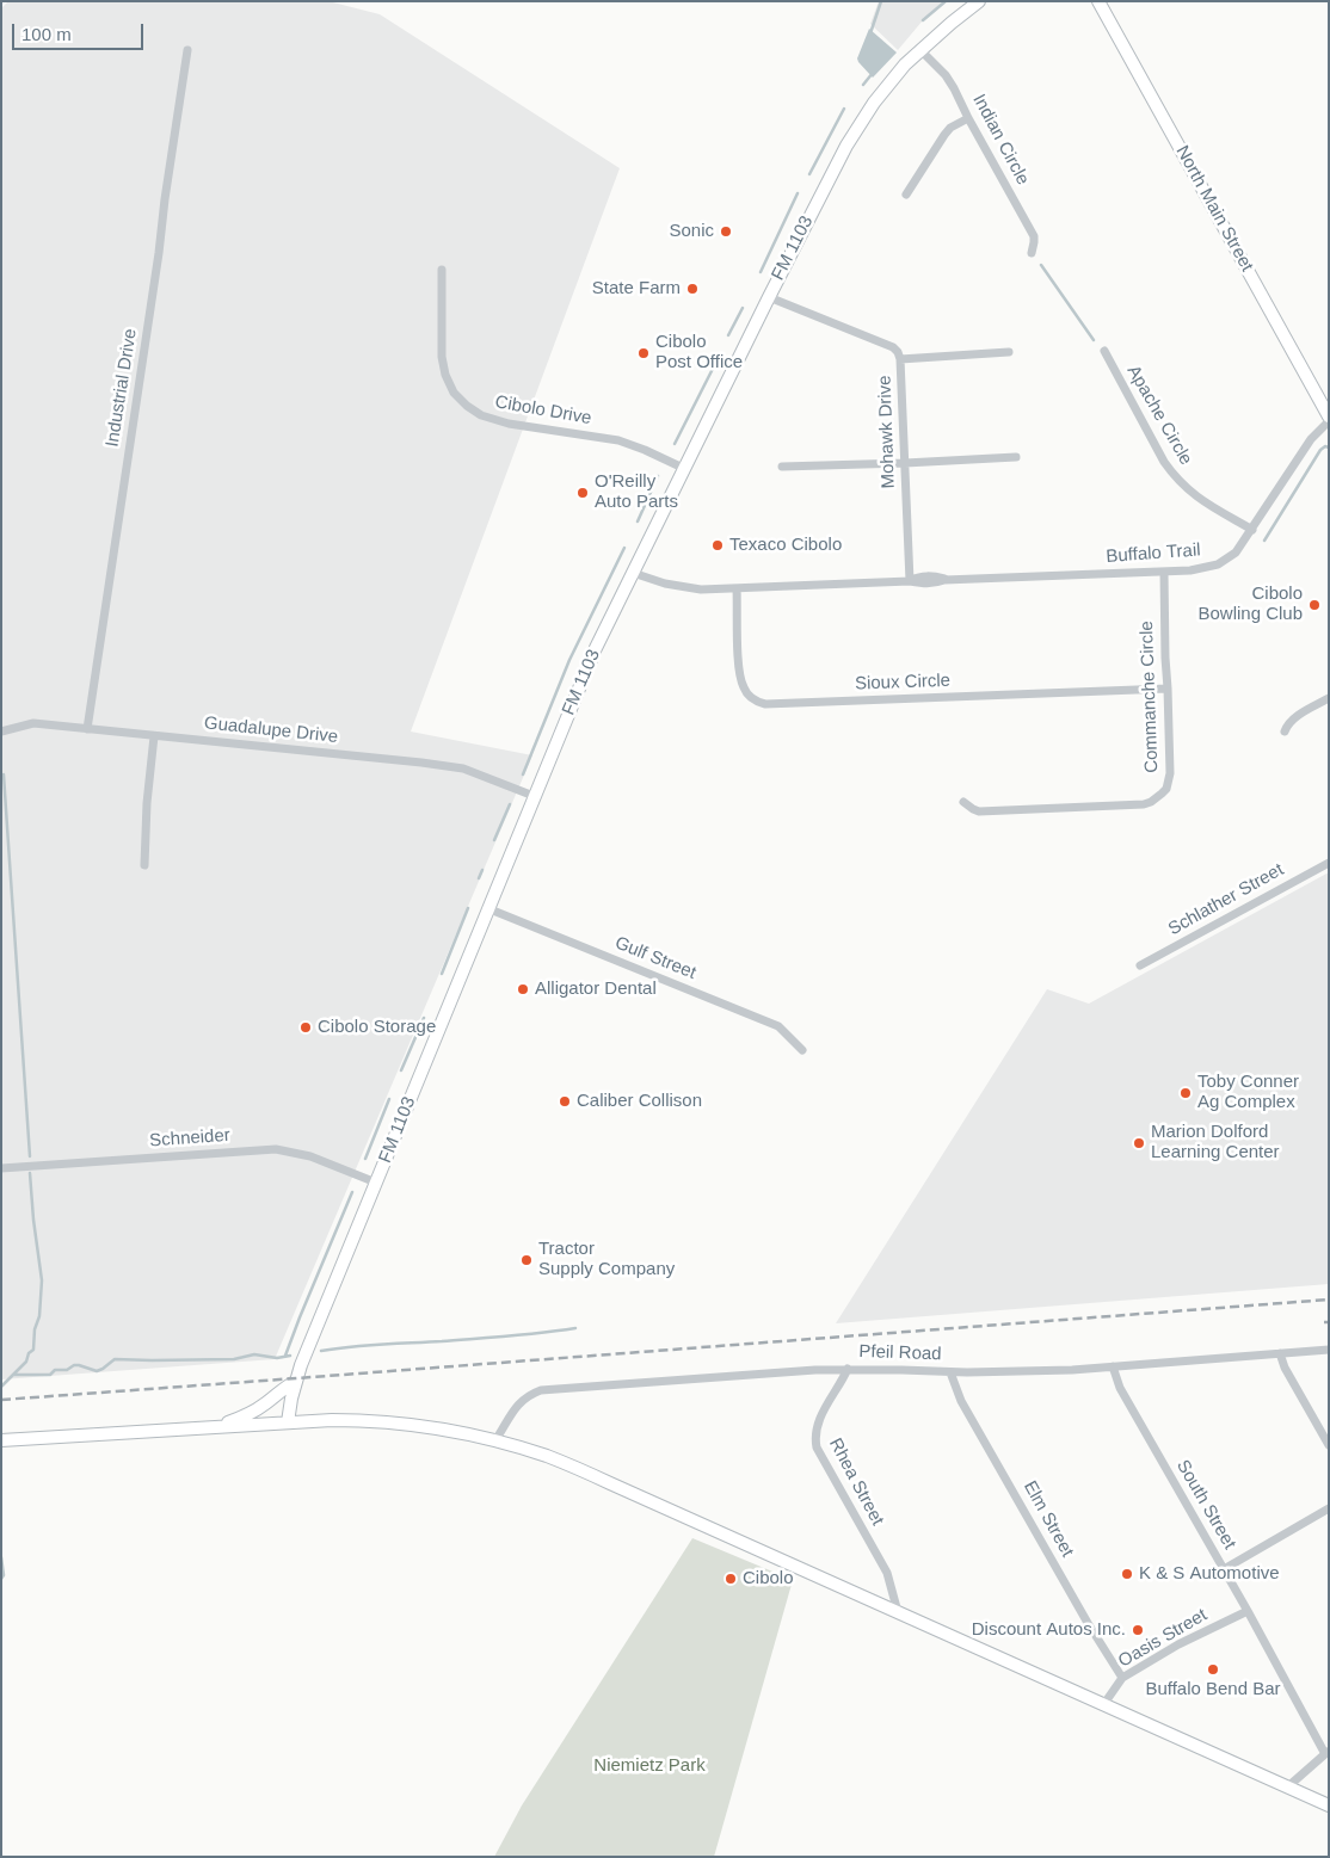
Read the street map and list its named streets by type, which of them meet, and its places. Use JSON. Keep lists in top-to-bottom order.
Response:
{
  "streets": {
    "main road": ["North Main Street", "FM 1103"],
    "street": [
      "Indian Circle",
      "Industrial Drive",
      "Cibolo Drive",
      "Apache Circle",
      "Mohawk Drive",
      "Buffalo Trail",
      "Sioux Circle",
      "Commanche Circle",
      "Guadalupe Drive",
      "Schlather Street",
      "Gulf Street",
      "Schneider",
      "Pfeil Road",
      "Rhea Street",
      "South Street",
      "Elm Street",
      "Oasis Street"
    ]
  },
  "crossings": [
    ["Indian Circle", "FM 1103"],
    ["North Main Street", "Buffalo Trail"],
    ["FM 1103", "Cibolo Drive"],
    ["FM 1103", "Mohawk Drive"],
    ["FM 1103", "Buffalo Trail"],
    ["FM 1103", "Guadalupe Drive"],
    ["FM 1103", "Gulf Street"],
    ["FM 1103", "Schneider"],
    ["Industrial Drive", "Guadalupe Drive"],
    ["Apache Circle", "Buffalo Trail"],
    ["Mohawk Drive", "Buffalo Trail"],
    ["Buffalo Trail", "Sioux Circle"],
    ["Buffalo Trail", "Commanche Circle"],
    ["Sioux Circle", "Commanche Circle"],
    ["Pfeil Road", "Rhea Street"],
    ["Pfeil Road", "South Street"],
    ["Pfeil Road", "Elm Street"],
    ["South Street", "Oasis Street"],
    ["Elm Street", "Oasis Street"]
  ],
  "parks": ["Niemietz Park"],
  "places": [
    "Sonic",
    "State Farm",
    "Cibolo Post Office",
    "O'Reilly Auto Parts",
    "Texaco Cibolo",
    "Cibolo Bowling Club",
    "Alligator Dental",
    "Cibolo Storage",
    "Toby Conner Ag Complex",
    "Caliber Collison",
    "Marion Dolford Learning Center",
    "Tractor Supply Company",
    "K & S Automotive",
    "Cibolo",
    "Discount Autos Inc.",
    "Buffalo Bend Bar"
  ],
  "scale_bar": "100 m"
}
